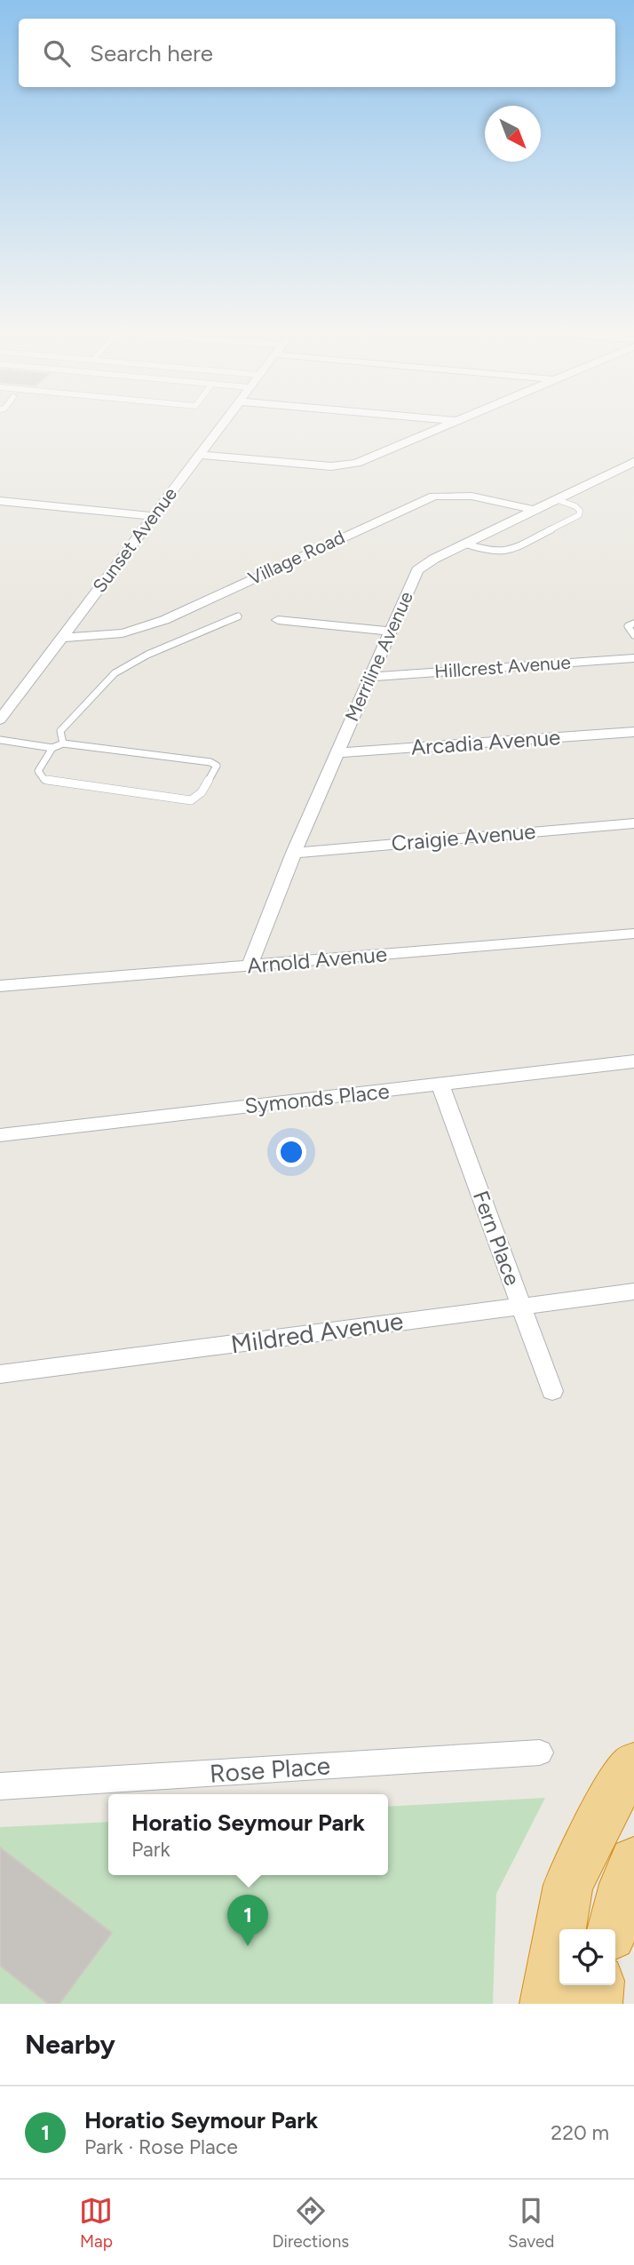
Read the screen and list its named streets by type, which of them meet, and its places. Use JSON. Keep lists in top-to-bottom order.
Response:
{
  "streets": {
    "street": [
      "Sunset Avenue",
      "Village Road",
      "Merriline Avenue",
      "Hillcrest Avenue",
      "Arcadia Avenue",
      "Craigie Avenue",
      "Arnold Avenue",
      "Symonds Place",
      "Fern Place",
      "Mildred Avenue",
      "Rose Place"
    ]
  },
  "crossings": [
    ["Sunset Avenue", "Village Road"],
    ["Village Road", "Merriline Avenue"],
    ["Merriline Avenue", "Hillcrest Avenue"],
    ["Merriline Avenue", "Arcadia Avenue"],
    ["Merriline Avenue", "Craigie Avenue"],
    ["Merriline Avenue", "Arnold Avenue"],
    ["Symonds Place", "Fern Place"],
    ["Fern Place", "Mildred Avenue"]
  ],
  "north": "bottom right",
  "page": {
    "search": "Search here",
    "popup": ["Horatio Seymour Park", "Park"],
    "pins": "1",
    "heading": "Nearby",
    "list": [
      {
        "mark": "1",
        "name": "Horatio Seymour Park",
        "note": "Park · Rose Place",
        "value": "220 m"
      }
    ],
    "nav": ["Map", "Directions", "Saved"]
  }
}
